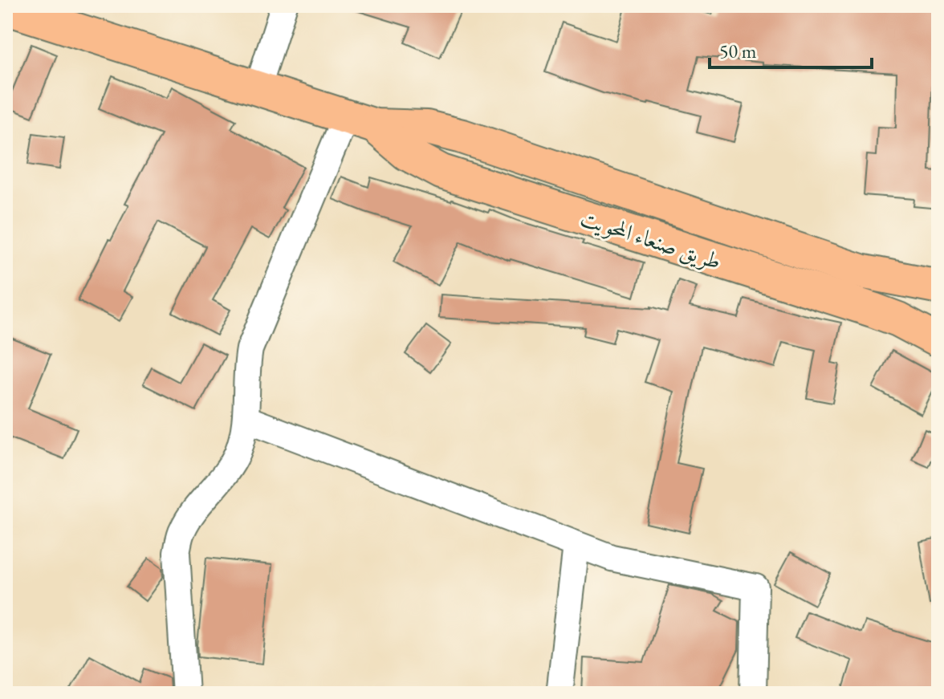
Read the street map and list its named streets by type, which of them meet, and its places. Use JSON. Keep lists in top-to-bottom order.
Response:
{
  "streets": {
    "main road": ["طريق صنعاء المحويت"]
  },
  "scale_bar": "50 m"
}
